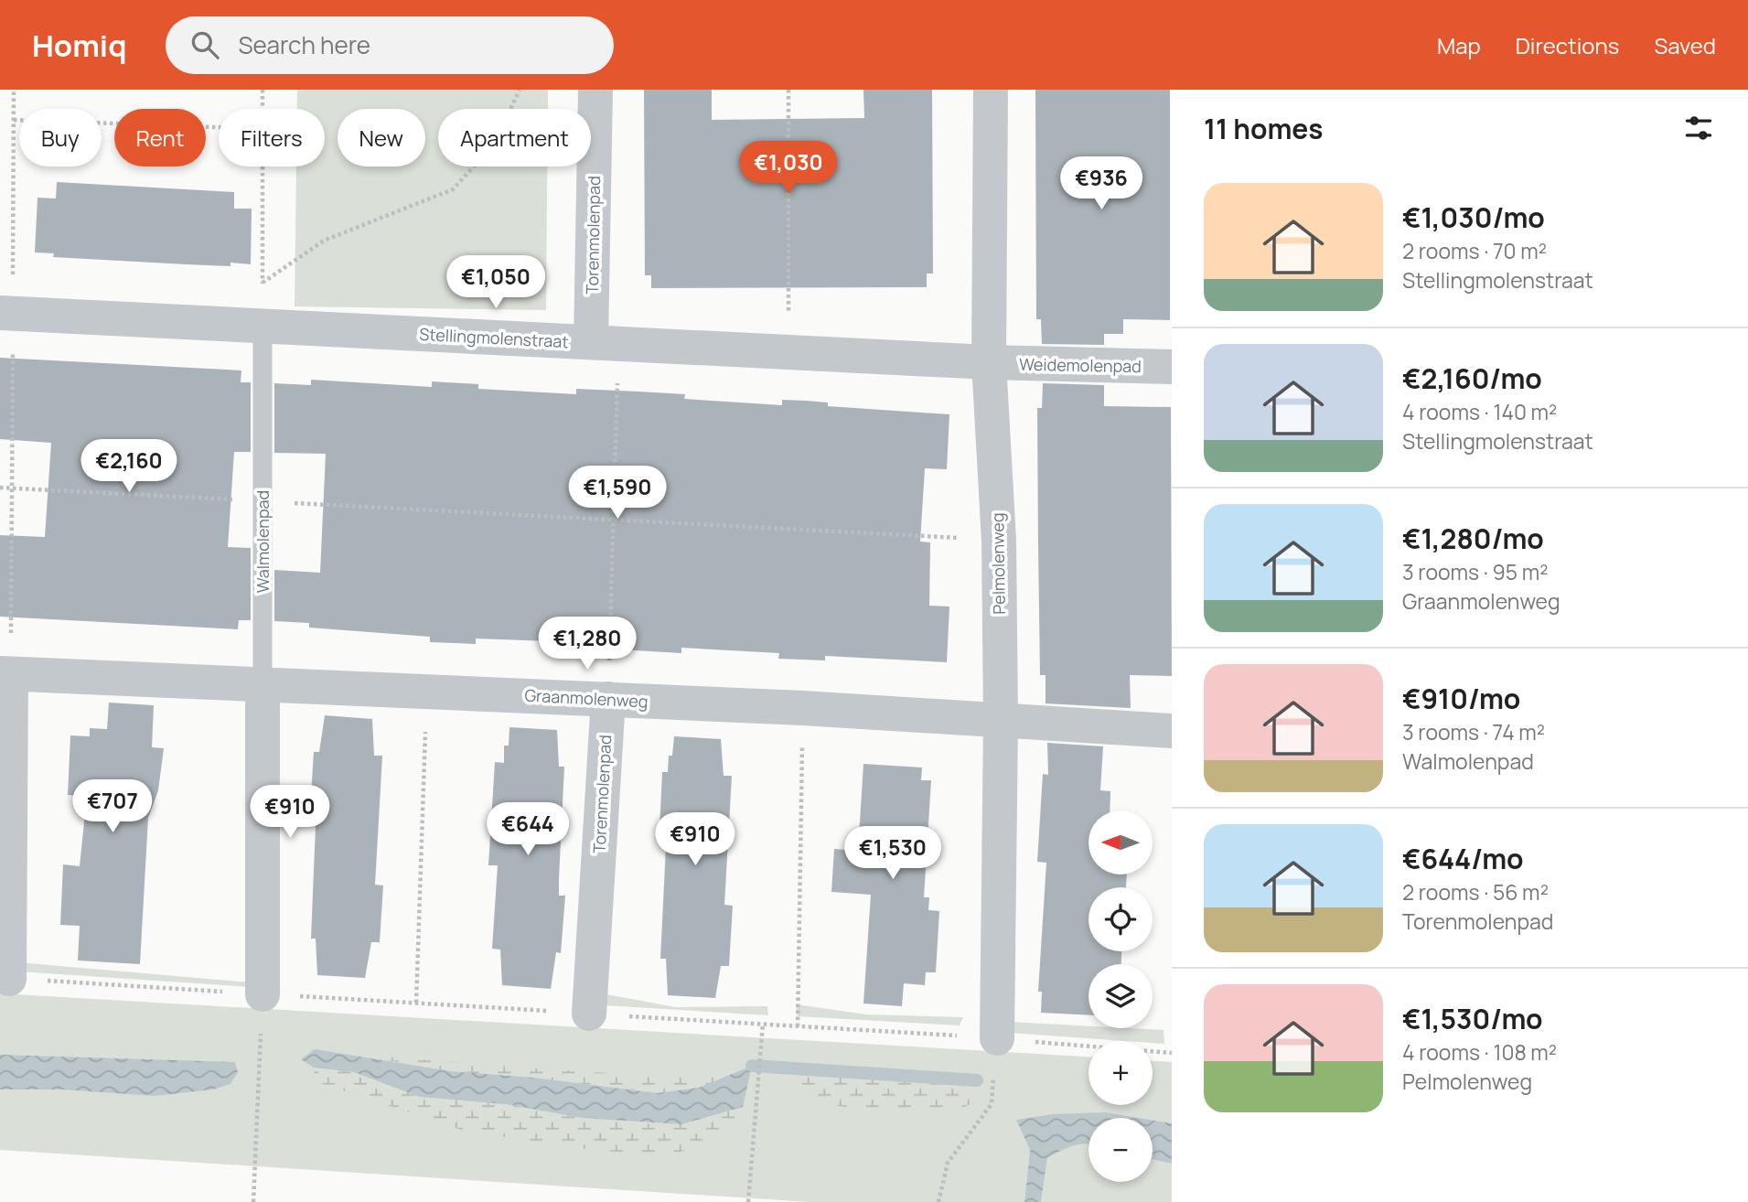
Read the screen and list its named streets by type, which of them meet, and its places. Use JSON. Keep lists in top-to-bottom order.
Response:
{
  "streets": {
    "street": [
      "Torenmolenpad",
      "Stellingmolenstraat",
      "Weidemolenpad",
      "Walmolenpad",
      "Pelmolenweg",
      "Graanmolenweg"
    ]
  },
  "crossings": [
    ["Torenmolenpad", "Stellingmolenstraat"],
    ["Torenmolenpad", "Graanmolenweg"],
    ["Stellingmolenstraat", "Weidemolenpad"],
    ["Stellingmolenstraat", "Walmolenpad"],
    ["Stellingmolenstraat", "Pelmolenweg"],
    ["Weidemolenpad", "Pelmolenweg"],
    ["Walmolenpad", "Graanmolenweg"],
    ["Pelmolenweg", "Graanmolenweg"]
  ],
  "north": "left",
  "page": {
    "header": "Homiq",
    "search": "Search here",
    "nav": ["Map", "Directions", "Saved"],
    "heading": "11 homes",
    "chip": [
      "Buy",
      "Rent",
      "Filters",
      "New",
      "Apartment"
    ],
    "price": [
      "€1,030",
      "€936",
      "€1,050",
      "€2,160",
      "€1,590",
      "€1,280",
      "€707",
      "€910",
      "€644",
      "€910",
      "€1,530"
    ],
    "list": [
      {
        "name": "€1,030/mo",
        "note": "2 rooms · 70 m² · Stellingmolenstraat"
      },
      {
        "name": "€2,160/mo",
        "note": "4 rooms · 140 m² · Stellingmolenstraat"
      },
      {
        "name": "€1,280/mo",
        "note": "3 rooms · 95 m² · Graanmolenweg"
      },
      {
        "name": "€910/mo",
        "note": "3 rooms · 74 m² · Walmolenpad"
      },
      {
        "name": "€644/mo",
        "note": "2 rooms · 56 m² · Torenmolenpad"
      },
      {
        "name": "€1,530/mo",
        "note": "4 rooms · 108 m² · Pelmolenweg"
      }
    ],
    "map_buttons": ["+", "−"]
  }
}
